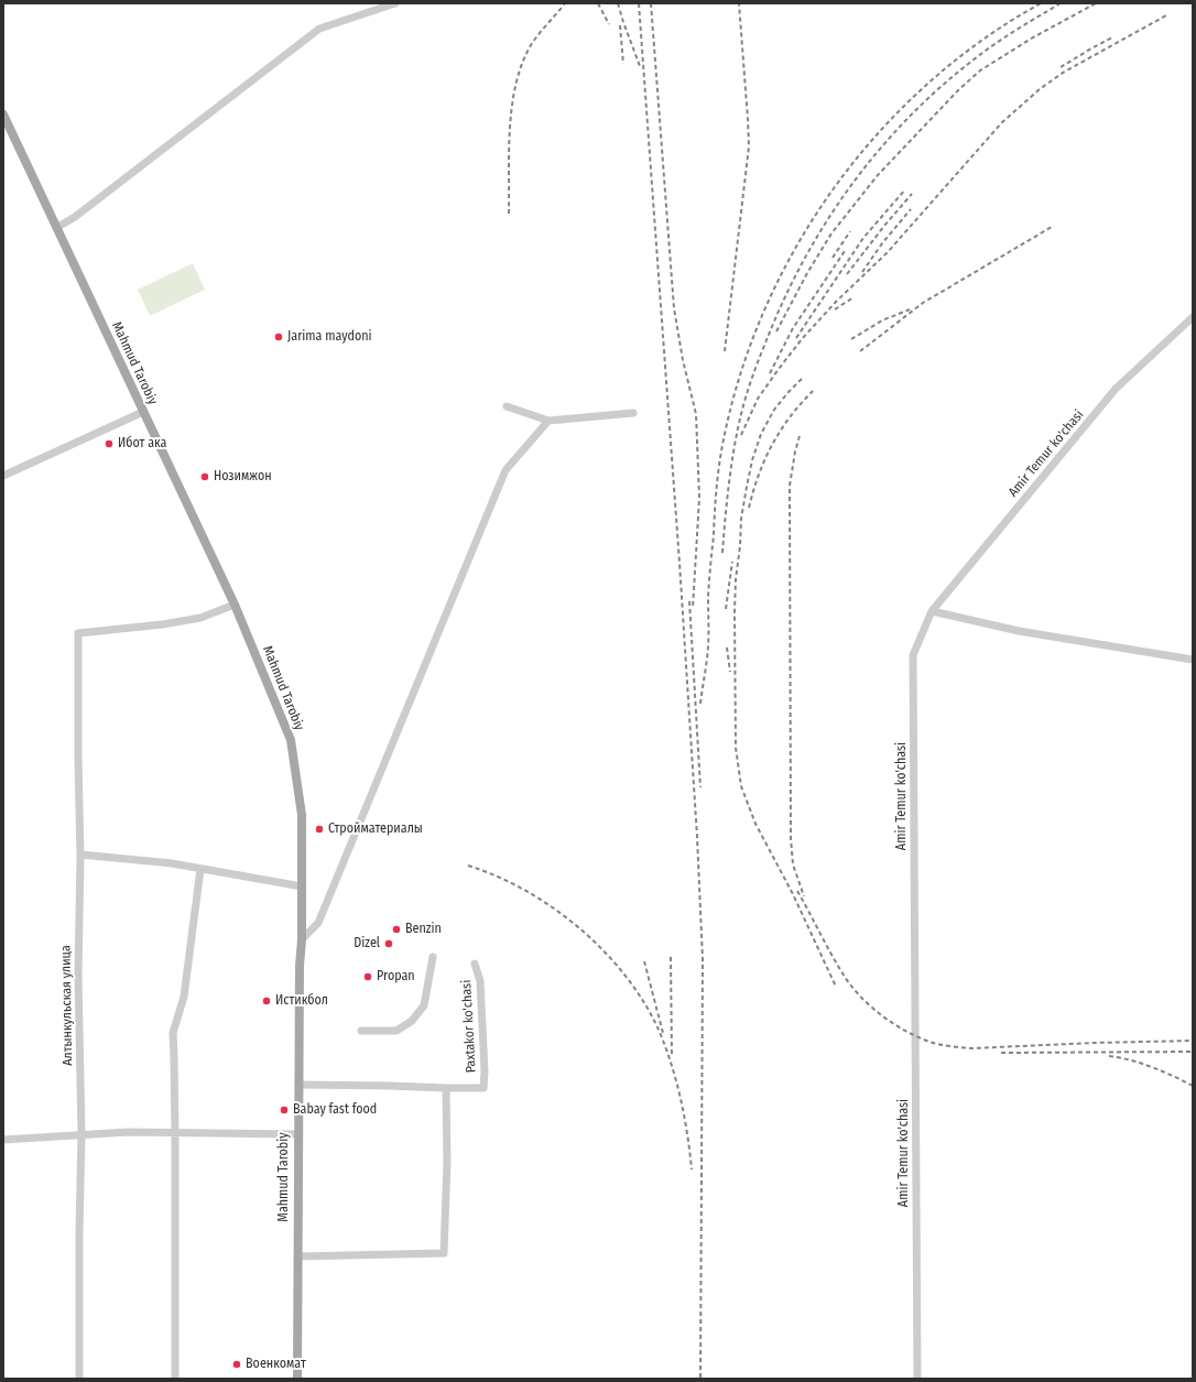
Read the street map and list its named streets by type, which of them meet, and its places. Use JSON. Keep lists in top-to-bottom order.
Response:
{
  "streets": {
    "main road": ["Mahmud Tarobiy"],
    "street": ["Amir Temur ko'chasi", "Алтынкульская улица", "Paxtakor ko'chasi"]
  },
  "crossings": [
    ["Mahmud Tarobiy", "Алтынкульская улица"]
  ],
  "places": [
    "Jarima maydoni",
    "Ибот ака",
    "Нозимжон",
    "Стройматериалы",
    "Benzin",
    "Dizel",
    "Propan",
    "Истикбол",
    "Babay fast food",
    "Военкомат"
  ]
}
